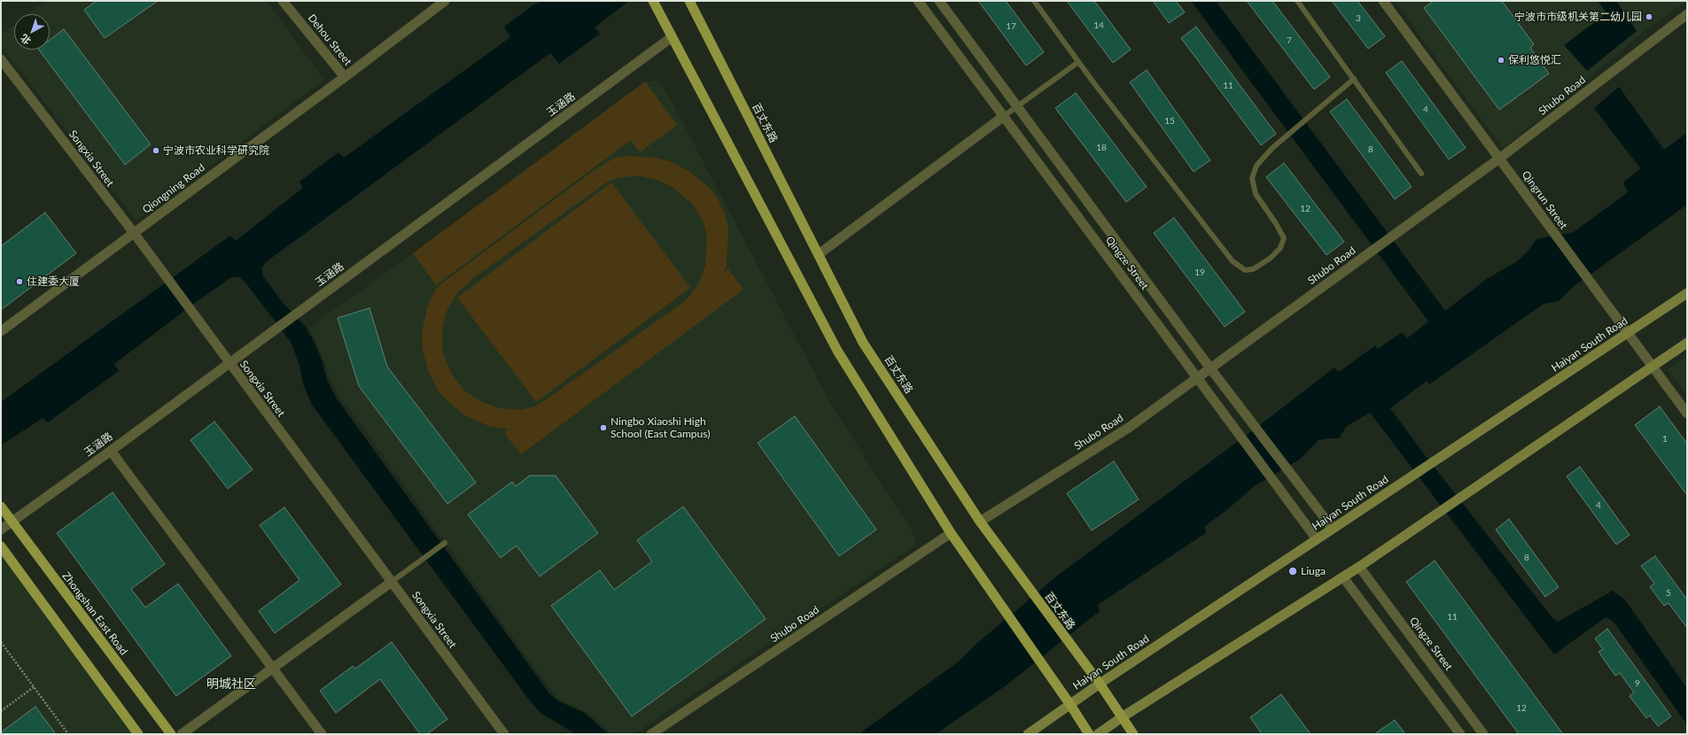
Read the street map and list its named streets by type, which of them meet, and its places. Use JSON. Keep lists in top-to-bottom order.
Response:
{
  "streets": {
    "main road": ["百丈东路", "Haiyan South Road", "Zhongshan East Road"],
    "street": [
      "Dehou Street",
      "Shubo Road",
      "玉涵路",
      "Songxia Street",
      "Qiongning Road",
      "Qingrun Street",
      "Qingze Street"
    ]
  },
  "crossings": [
    ["Dehou Street", "Qiongning Road"],
    ["Shubo Road", "百丈东路"],
    ["Shubo Road", "Qingrun Street"],
    ["Shubo Road", "Qingze Street"],
    ["玉涵路", "Songxia Street"],
    ["玉涵路", "Zhongshan East Road"],
    ["百丈东路", "Haiyan South Road"],
    ["Songxia Street", "Qiongning Road"],
    ["Qingrun Street", "Haiyan South Road"],
    ["Qingze Street", "Haiyan South Road"]
  ],
  "districts": ["明城社区"],
  "places": [
    "宁波市市级机关第二幼儿园",
    "保利悠悦汇",
    "宁波市农业科学研究院",
    "住建委大厦",
    "Ningbo Xiaoshi High School (East Campus)",
    "Liuga"
  ],
  "house_numbers": [
    "3",
    "14",
    "17",
    "7",
    "11",
    "4",
    "15",
    "18",
    "8",
    "12",
    "19",
    "1",
    "4",
    "8",
    "5",
    "11",
    "9",
    "12"
  ],
  "north": "bottom left"
}
